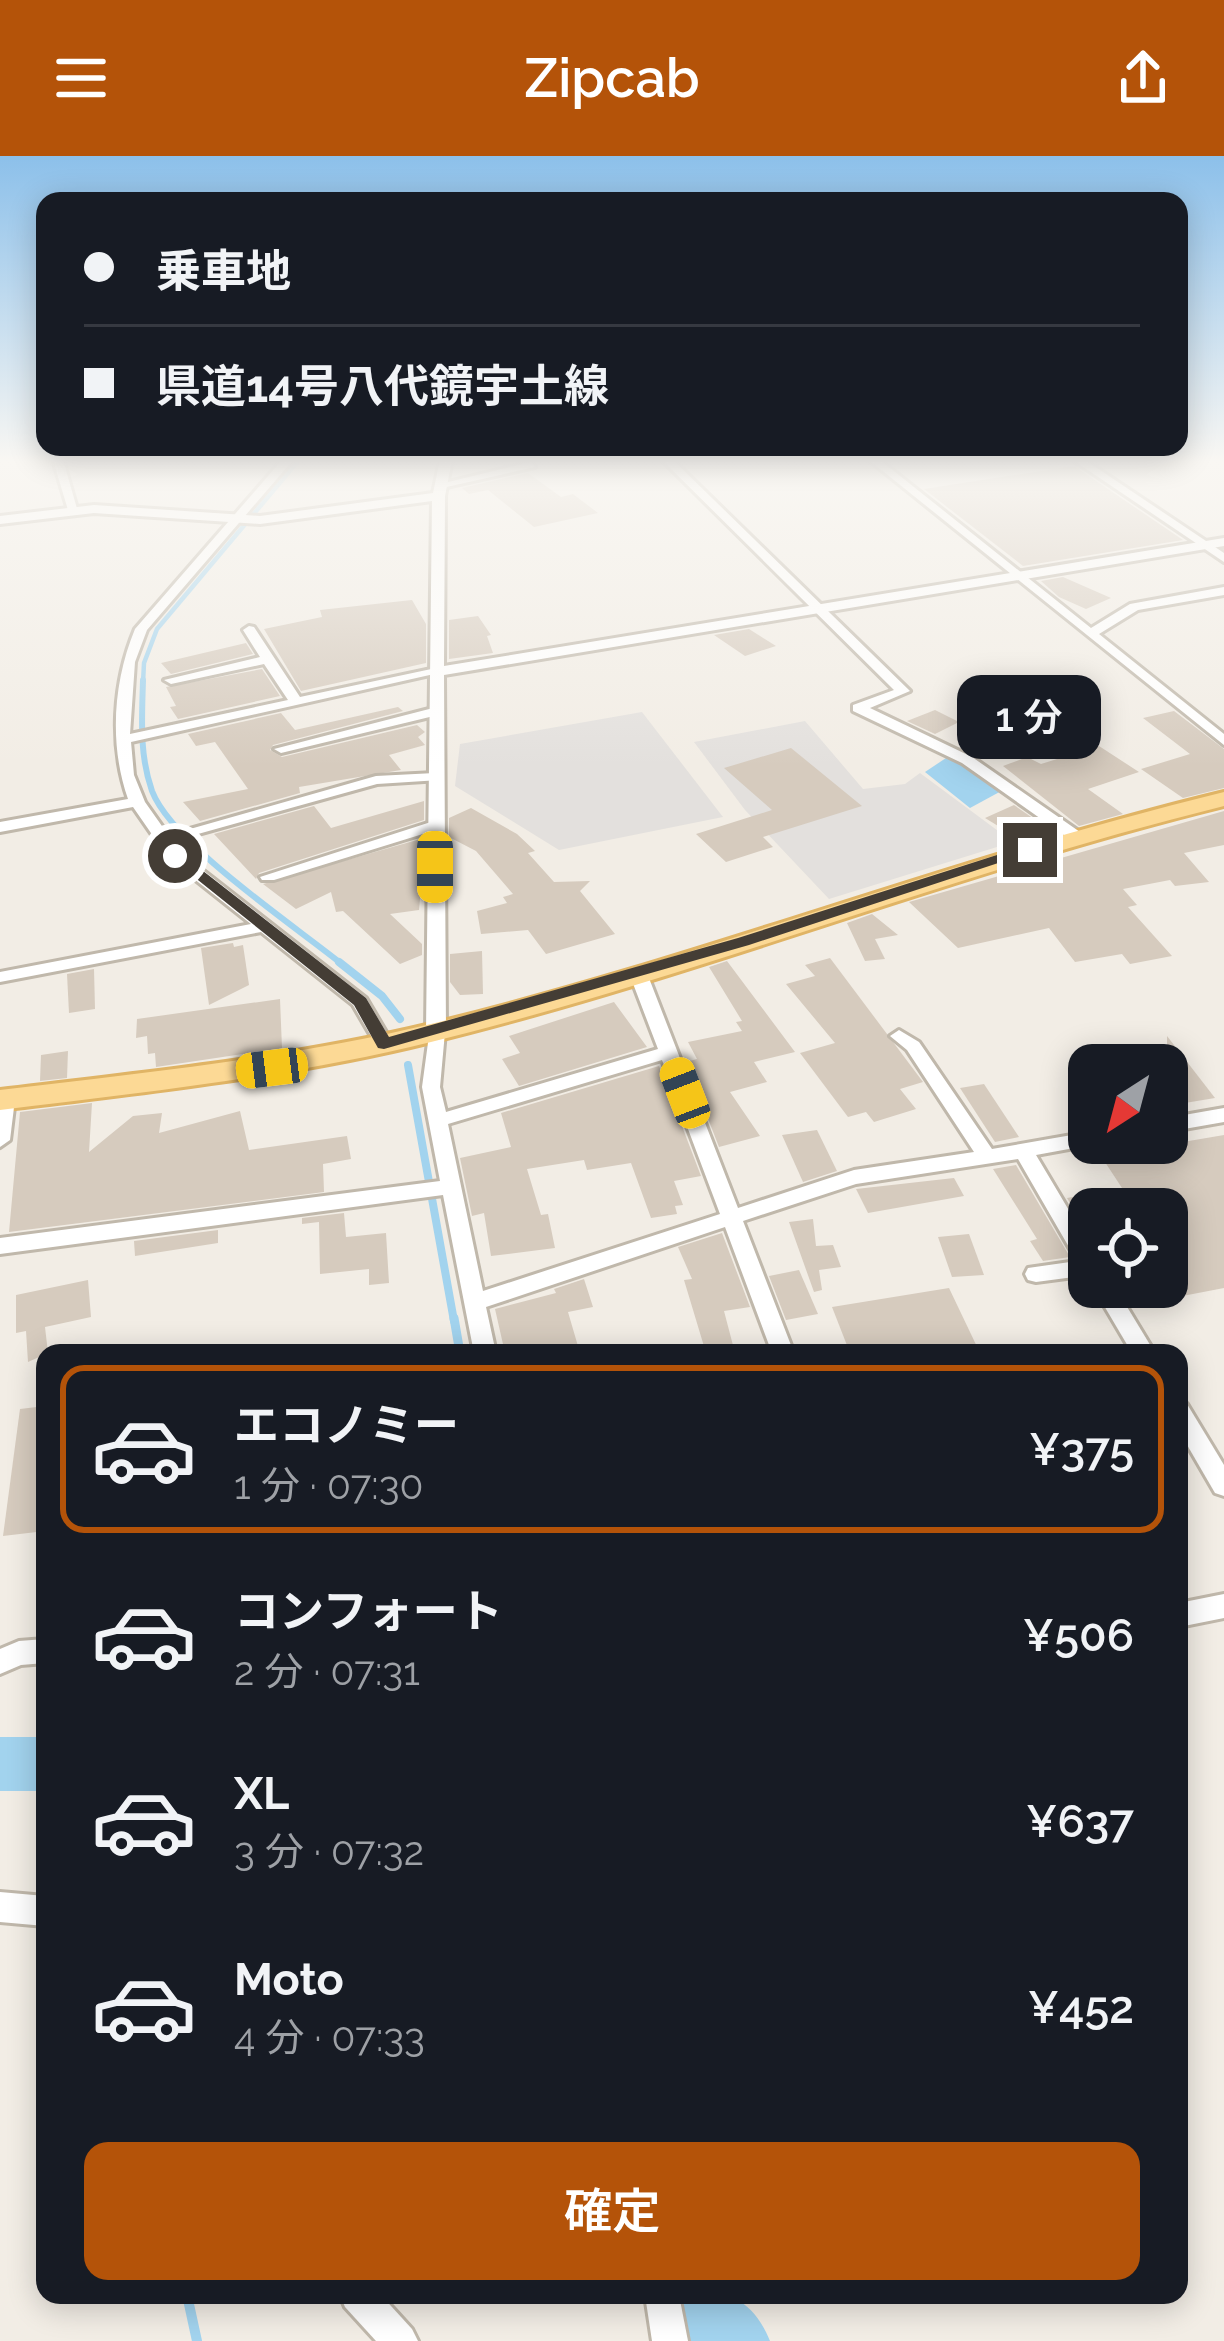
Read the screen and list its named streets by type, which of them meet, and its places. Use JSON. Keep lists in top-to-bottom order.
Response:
{
  "north": "bottom left",
  "page": {
    "header": "Zipcab",
    "banner": ["乗車地", "県道14号八代鏡宇土線"],
    "bubble": "1 分",
    "list": [
      {
        "name": "エコノミー",
        "note": "1 分 · 07:30",
        "value": "¥375"
      },
      {
        "name": "コンフォート",
        "note": "2 分 · 07:31",
        "value": "¥506"
      },
      {
        "name": "XL",
        "note": "3 分 · 07:32",
        "value": "¥637"
      },
      {
        "name": "Moto",
        "note": "4 分 · 07:33",
        "value": "¥452"
      }
    ],
    "buttons": "確定"
  }
}
